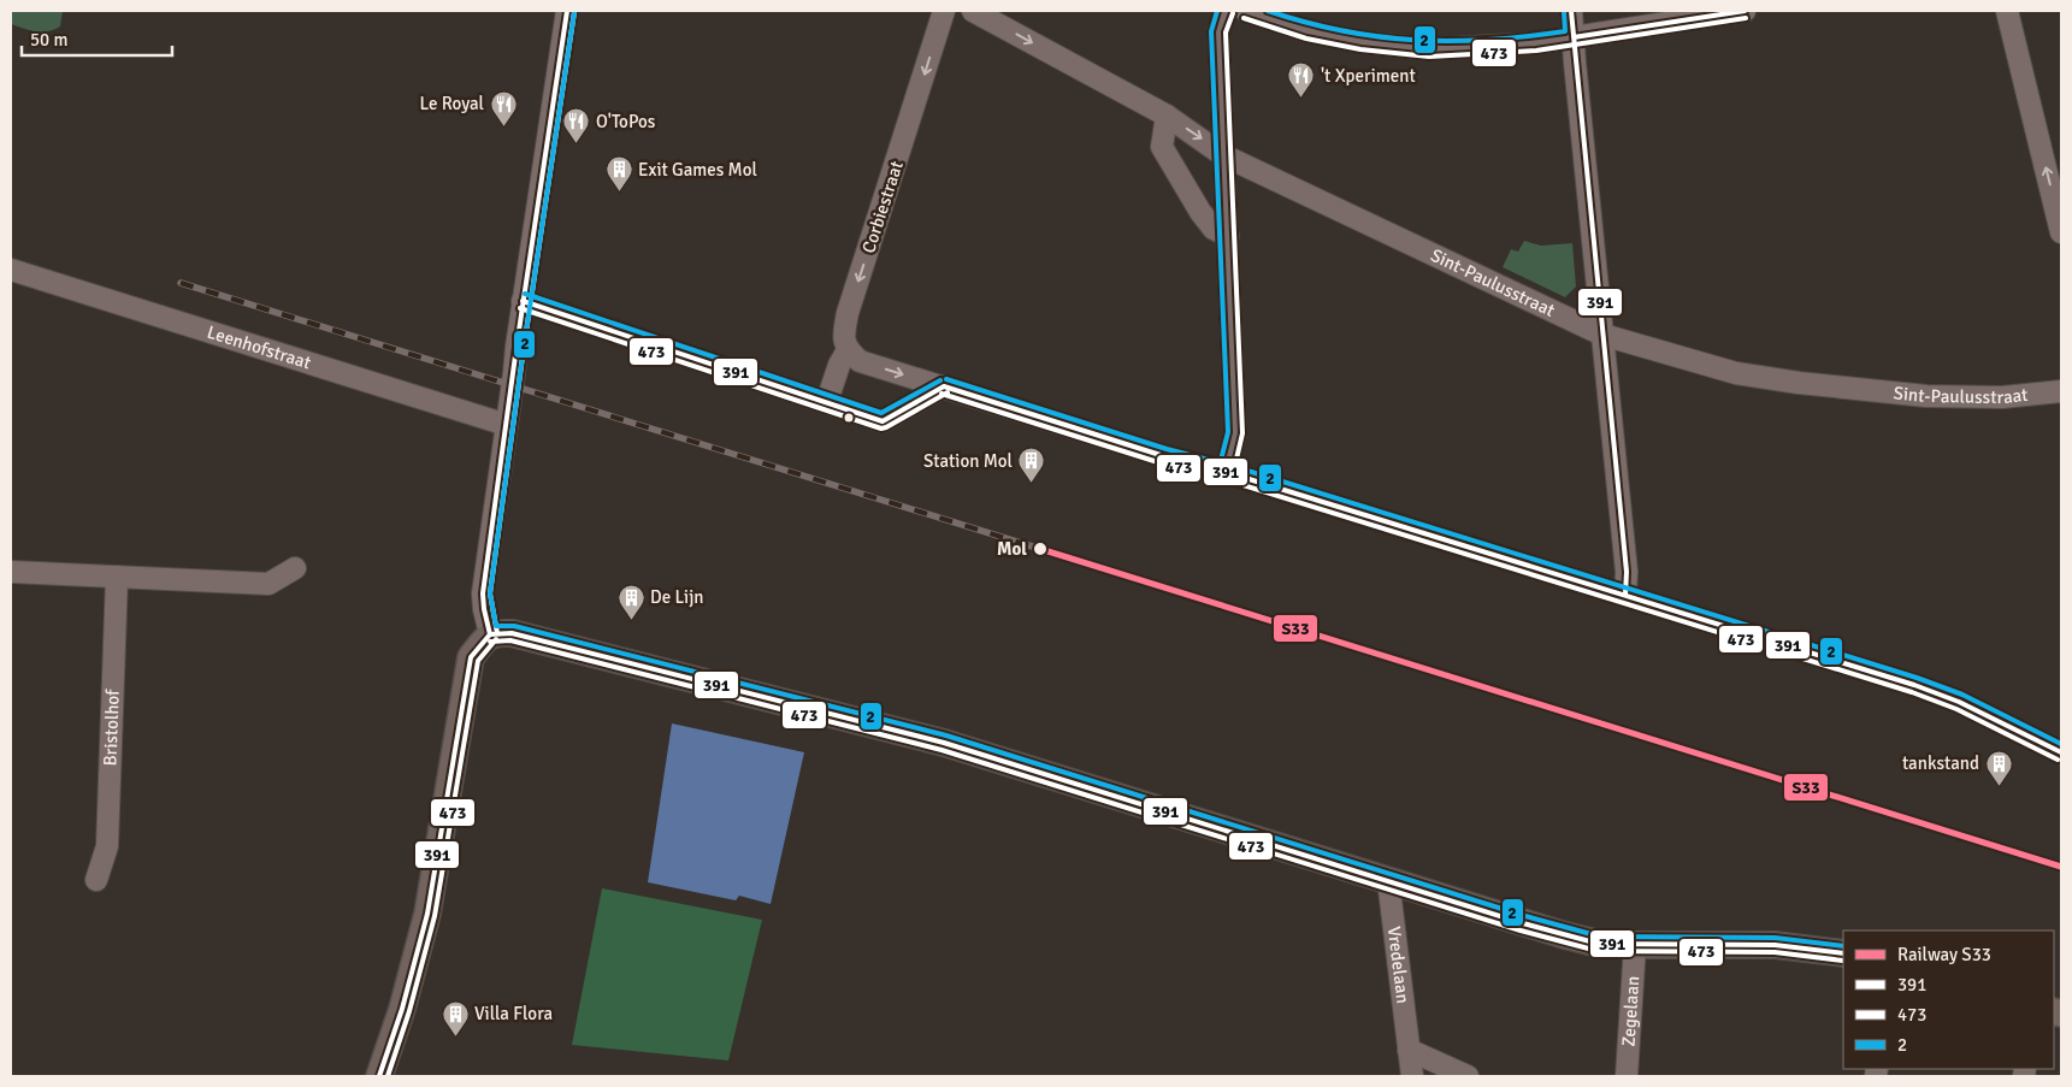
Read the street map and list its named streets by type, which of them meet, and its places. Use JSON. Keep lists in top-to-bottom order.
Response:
{
  "streets": {
    "street": [
      "Corbiestraat",
      "Sint-Paulusstraat",
      "Leenhofstraat",
      "Bristolhof",
      "Vredelaan",
      "Zegelaan"
    ]
  },
  "one_way": ["Corbiestraat"],
  "places": {
    "restaurant": ["'t Xperiment", "Le Royal", "O'ToPos"],
    "building": [
      "Exit Games Mol",
      "Station Mol",
      "De Lijn",
      "tankstand",
      "Villa Flora"
    ],
    "other": ["Mol"]
  },
  "lines": [
    "transit line 391",
    "transit line 2",
    "transit line 473",
    "rail line S33"
  ],
  "legend": [
    "Railway S33",
    "391",
    "473",
    "2"
  ],
  "scale_bar": "50 m"
}
